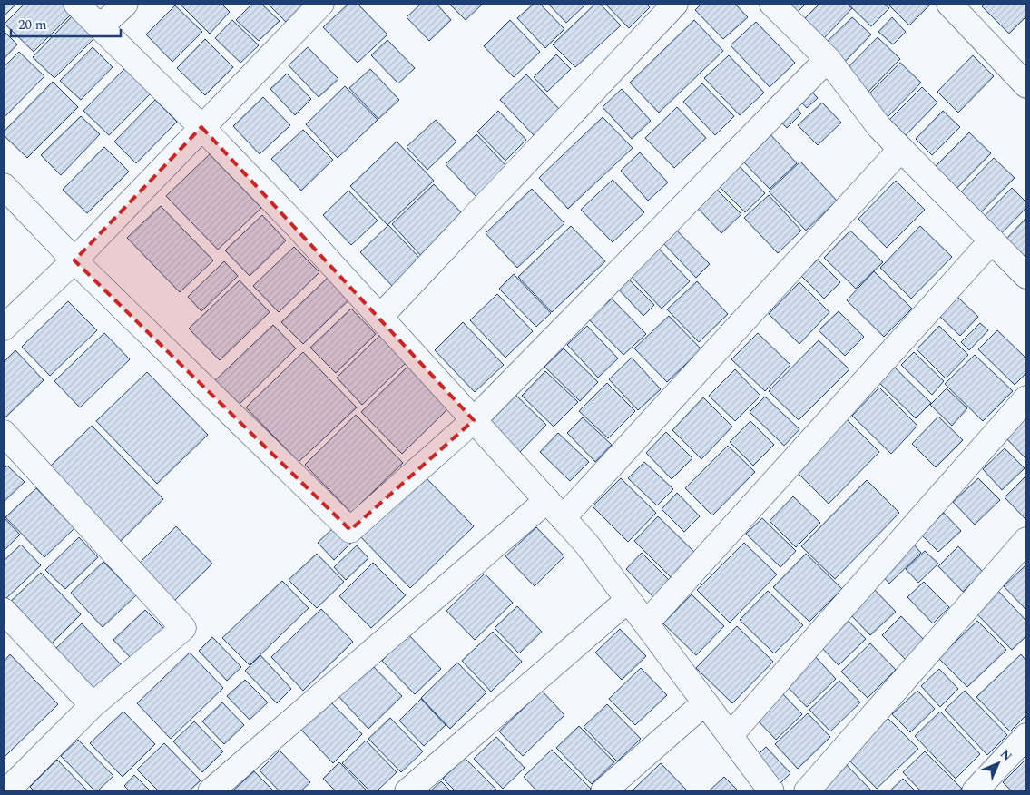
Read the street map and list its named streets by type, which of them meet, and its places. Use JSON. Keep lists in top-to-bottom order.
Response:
{
  "scale_bar": "20 m",
  "north": "top right"
}
